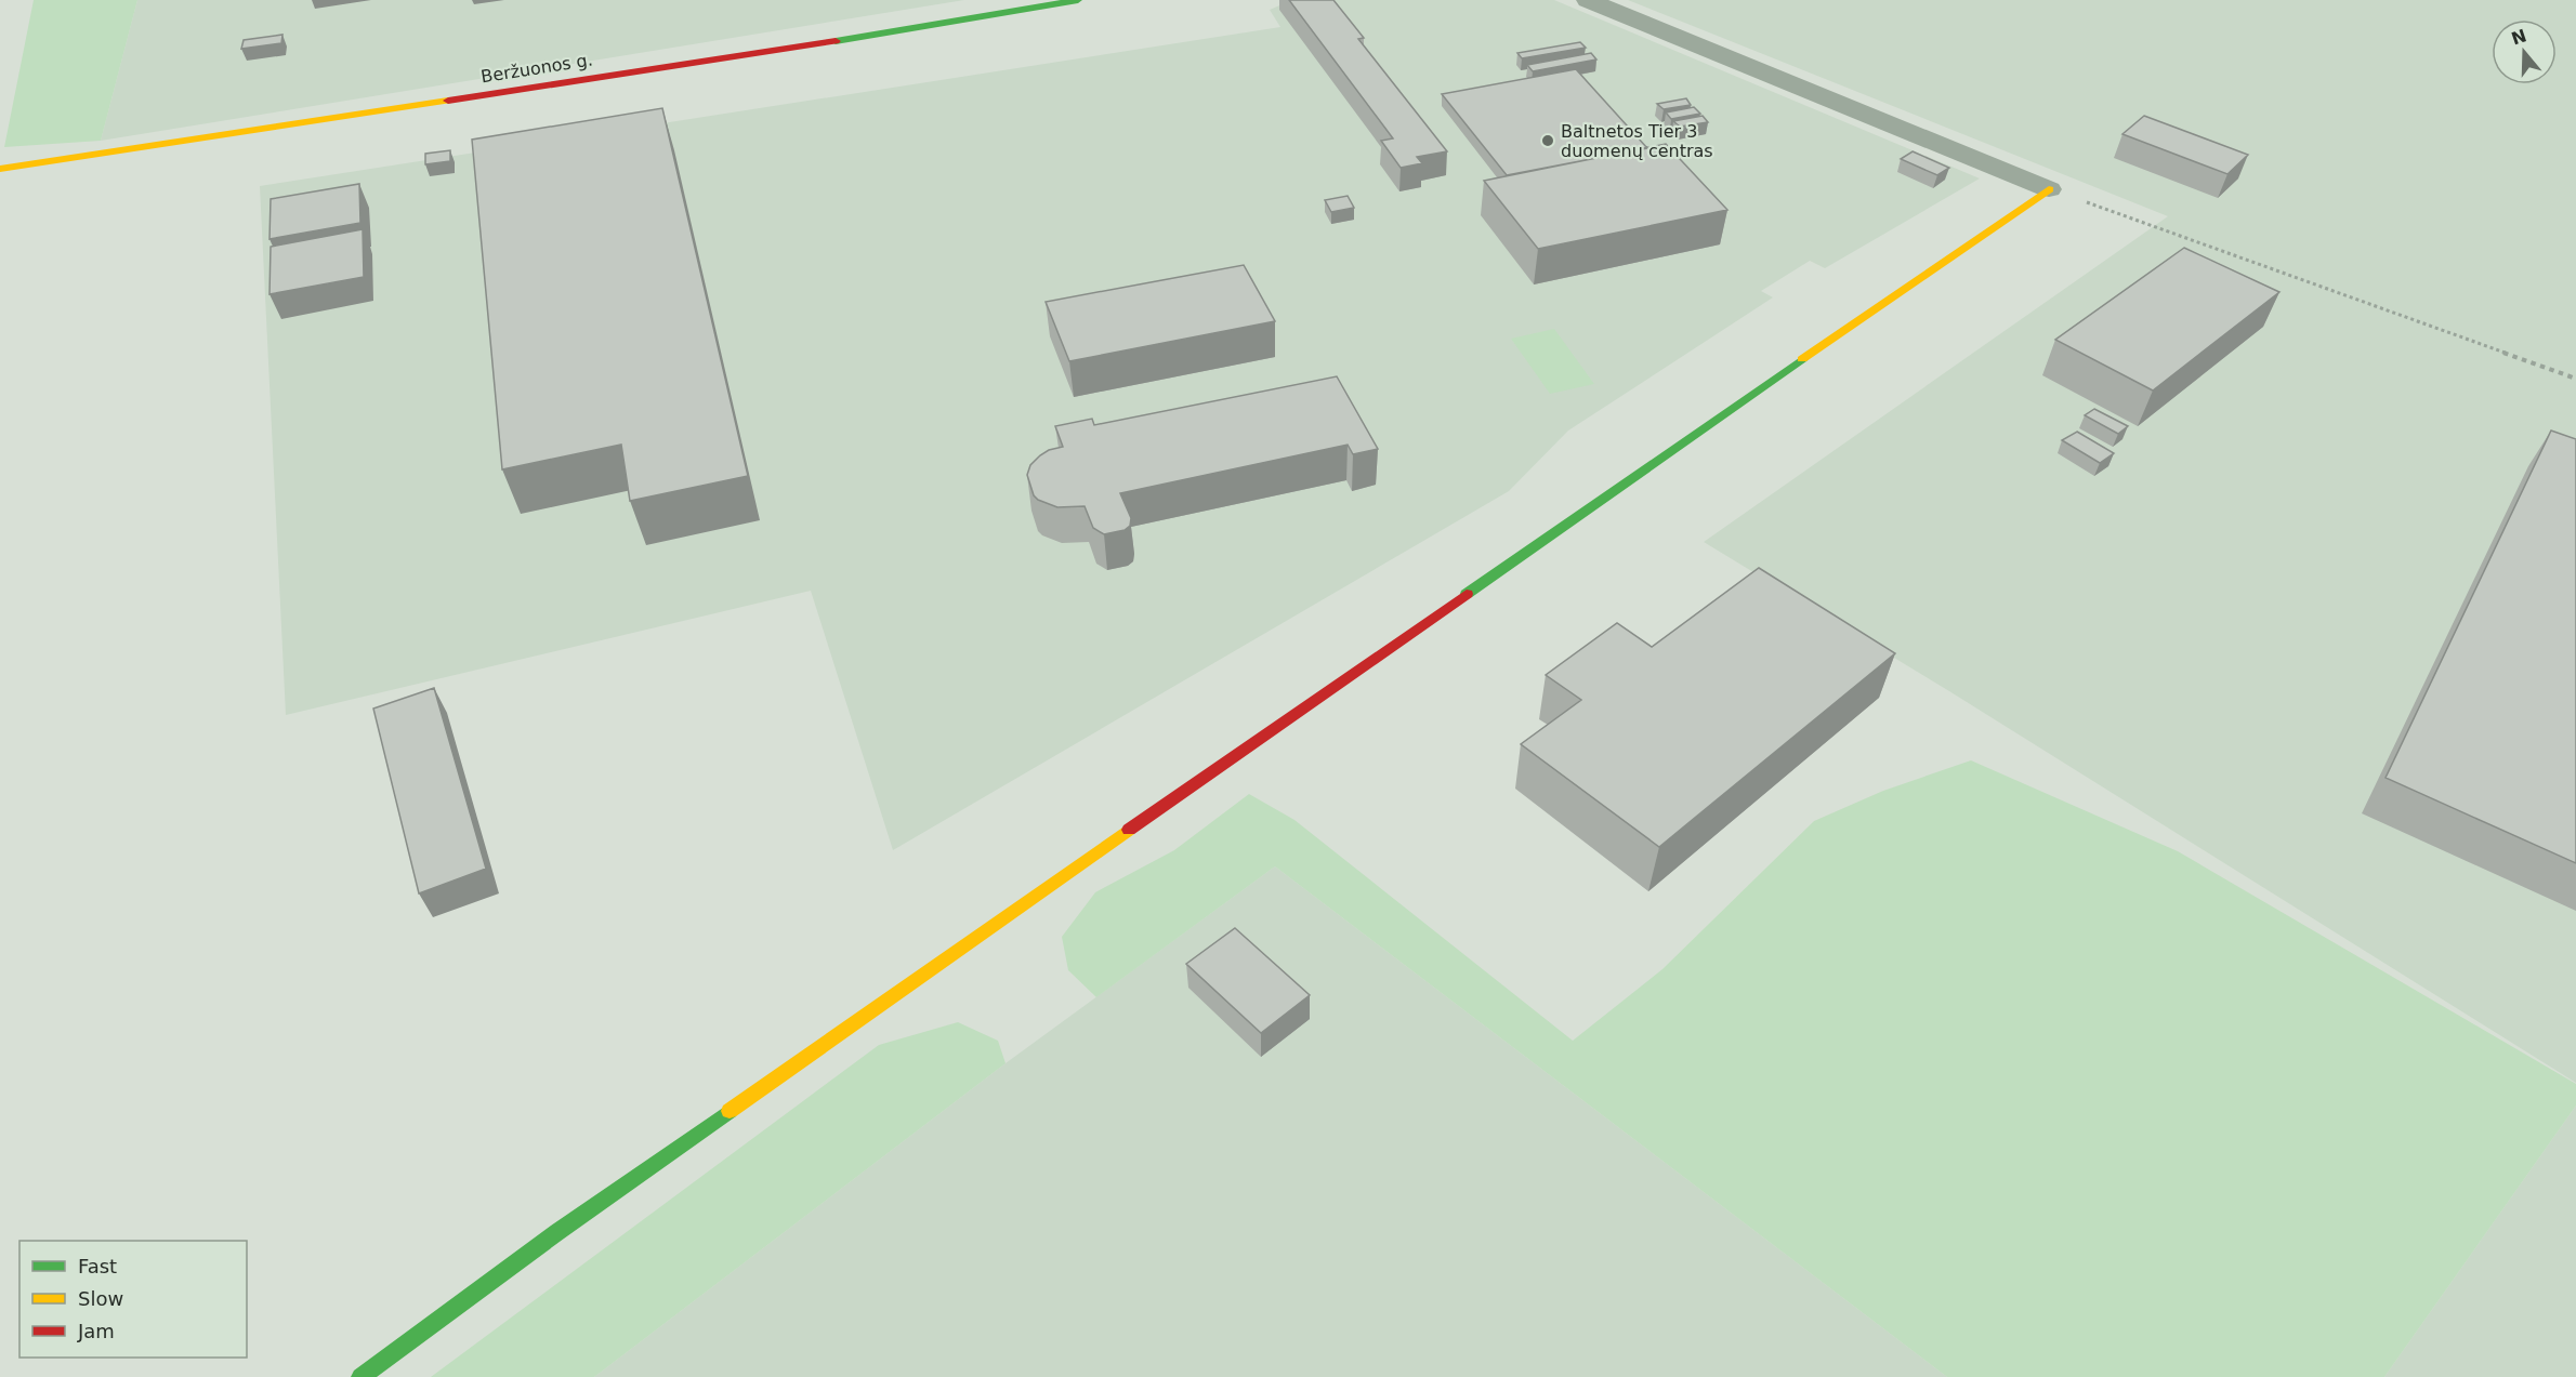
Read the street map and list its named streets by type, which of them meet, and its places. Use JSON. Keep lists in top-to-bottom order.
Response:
{
  "streets": {
    "street": ["Beržuonos g."]
  },
  "places": ["Baltnetos Tier 3 duomenų centras"],
  "legend": ["Fast", "Slow", "Jam"],
  "north": "top"
}
